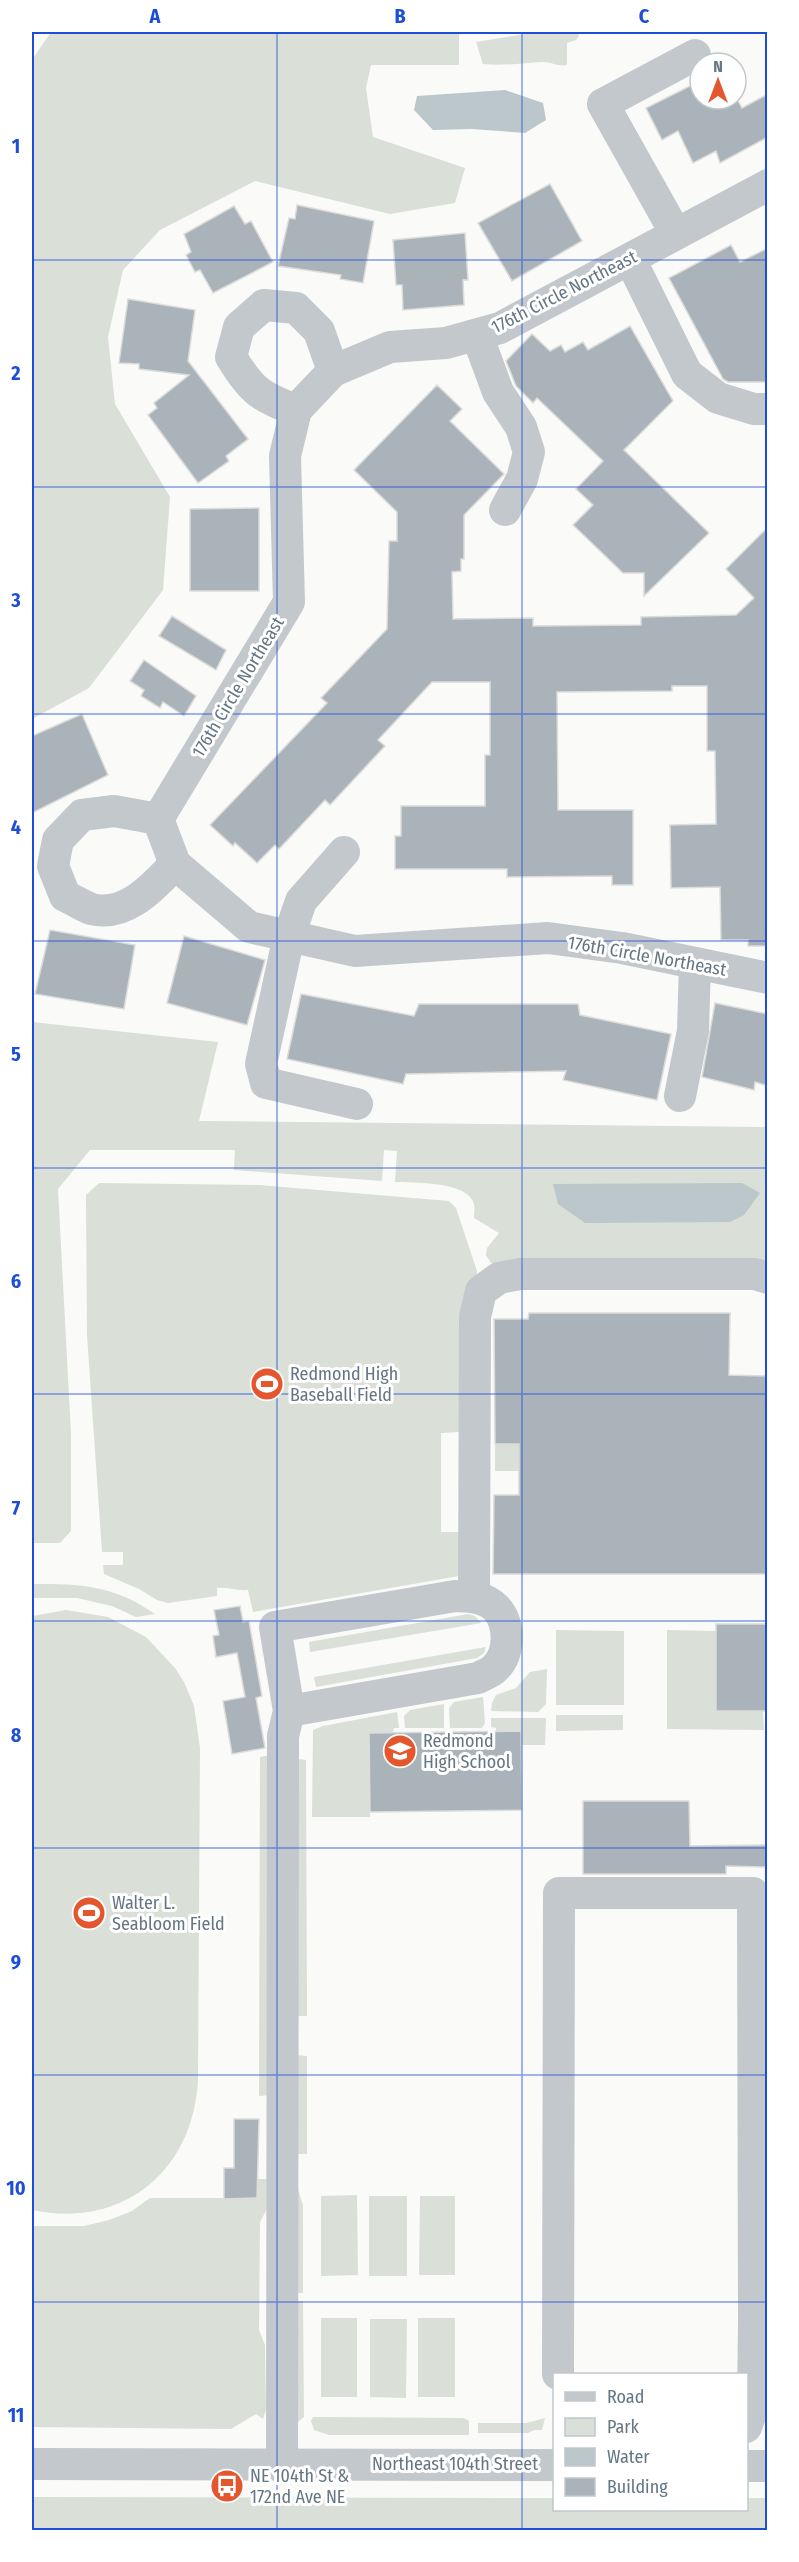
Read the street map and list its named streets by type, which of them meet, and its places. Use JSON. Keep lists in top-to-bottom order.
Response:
{
  "streets": {
    "street": ["176th Circle Northeast", "Northeast 104th Street"]
  },
  "places": {
    "sports": ["Redmond High Baseball Field", "Walter L. Seabloom Field"],
    "school or university": ["Redmond High School"],
    "bus stop": ["NE 104th St & 172nd Ave NE"]
  },
  "legend": [
    "Road",
    "Park",
    "Water",
    "Building"
  ],
  "north": "top",
  "grid": {
    "columns": ["A", "B", "C"],
    "rows": [
      "1",
      "2",
      "3",
      "4",
      "5",
      "6",
      "7",
      "8",
      "9",
      "10",
      "11"
    ]
  }
}
